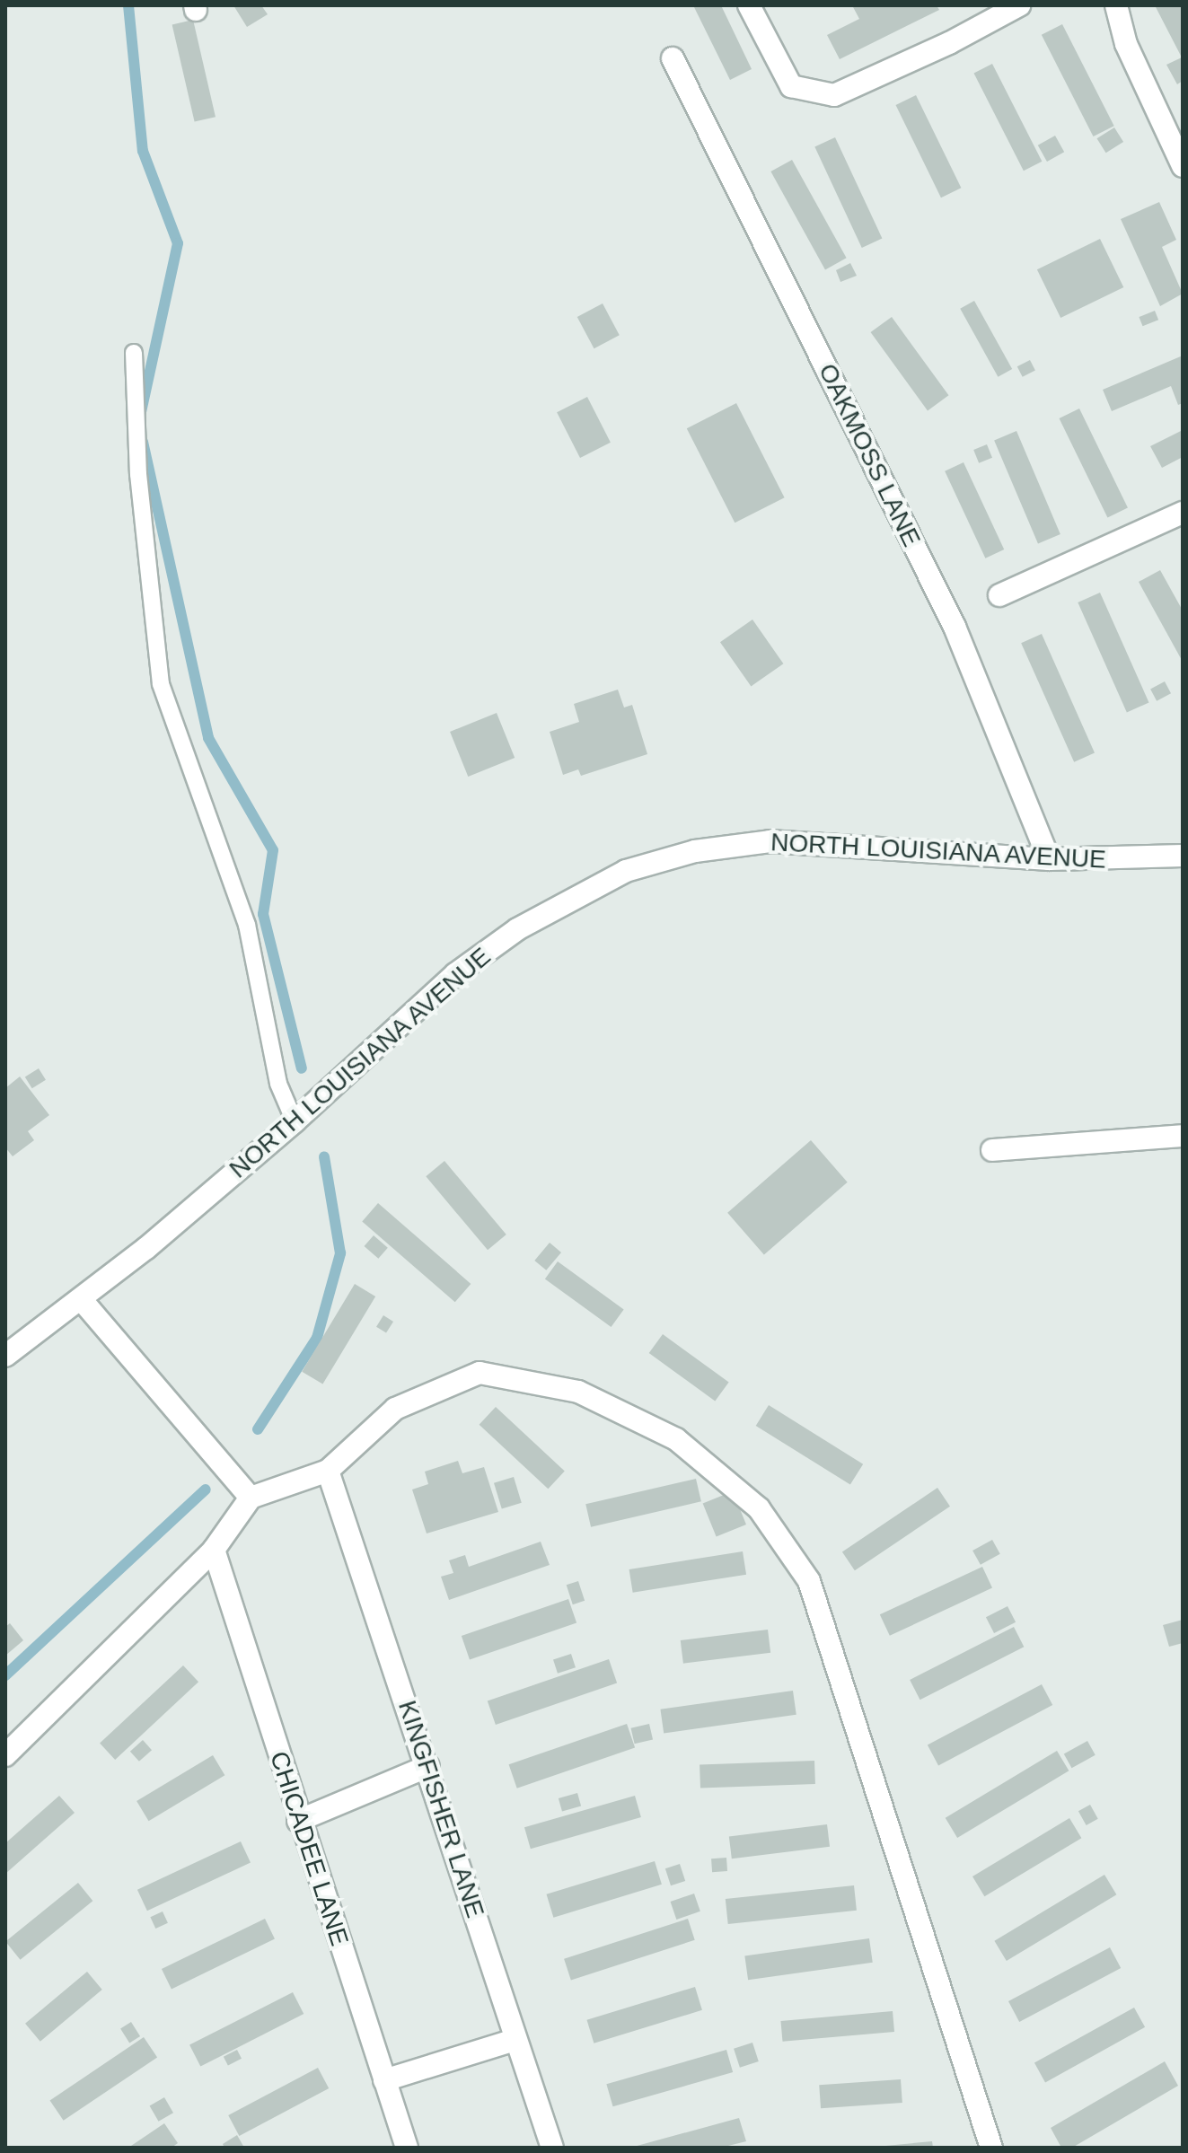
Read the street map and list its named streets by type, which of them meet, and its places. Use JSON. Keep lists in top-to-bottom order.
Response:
{
  "streets": {
    "street": [
      "OAKMOSS LANE",
      "NORTH LOUISIANA AVENUE",
      "KINGFISHER LANE",
      "CHICADEE LANE"
    ]
  },
  "crossings": [
    ["OAKMOSS LANE", "NORTH LOUISIANA AVENUE"]
  ]
}
